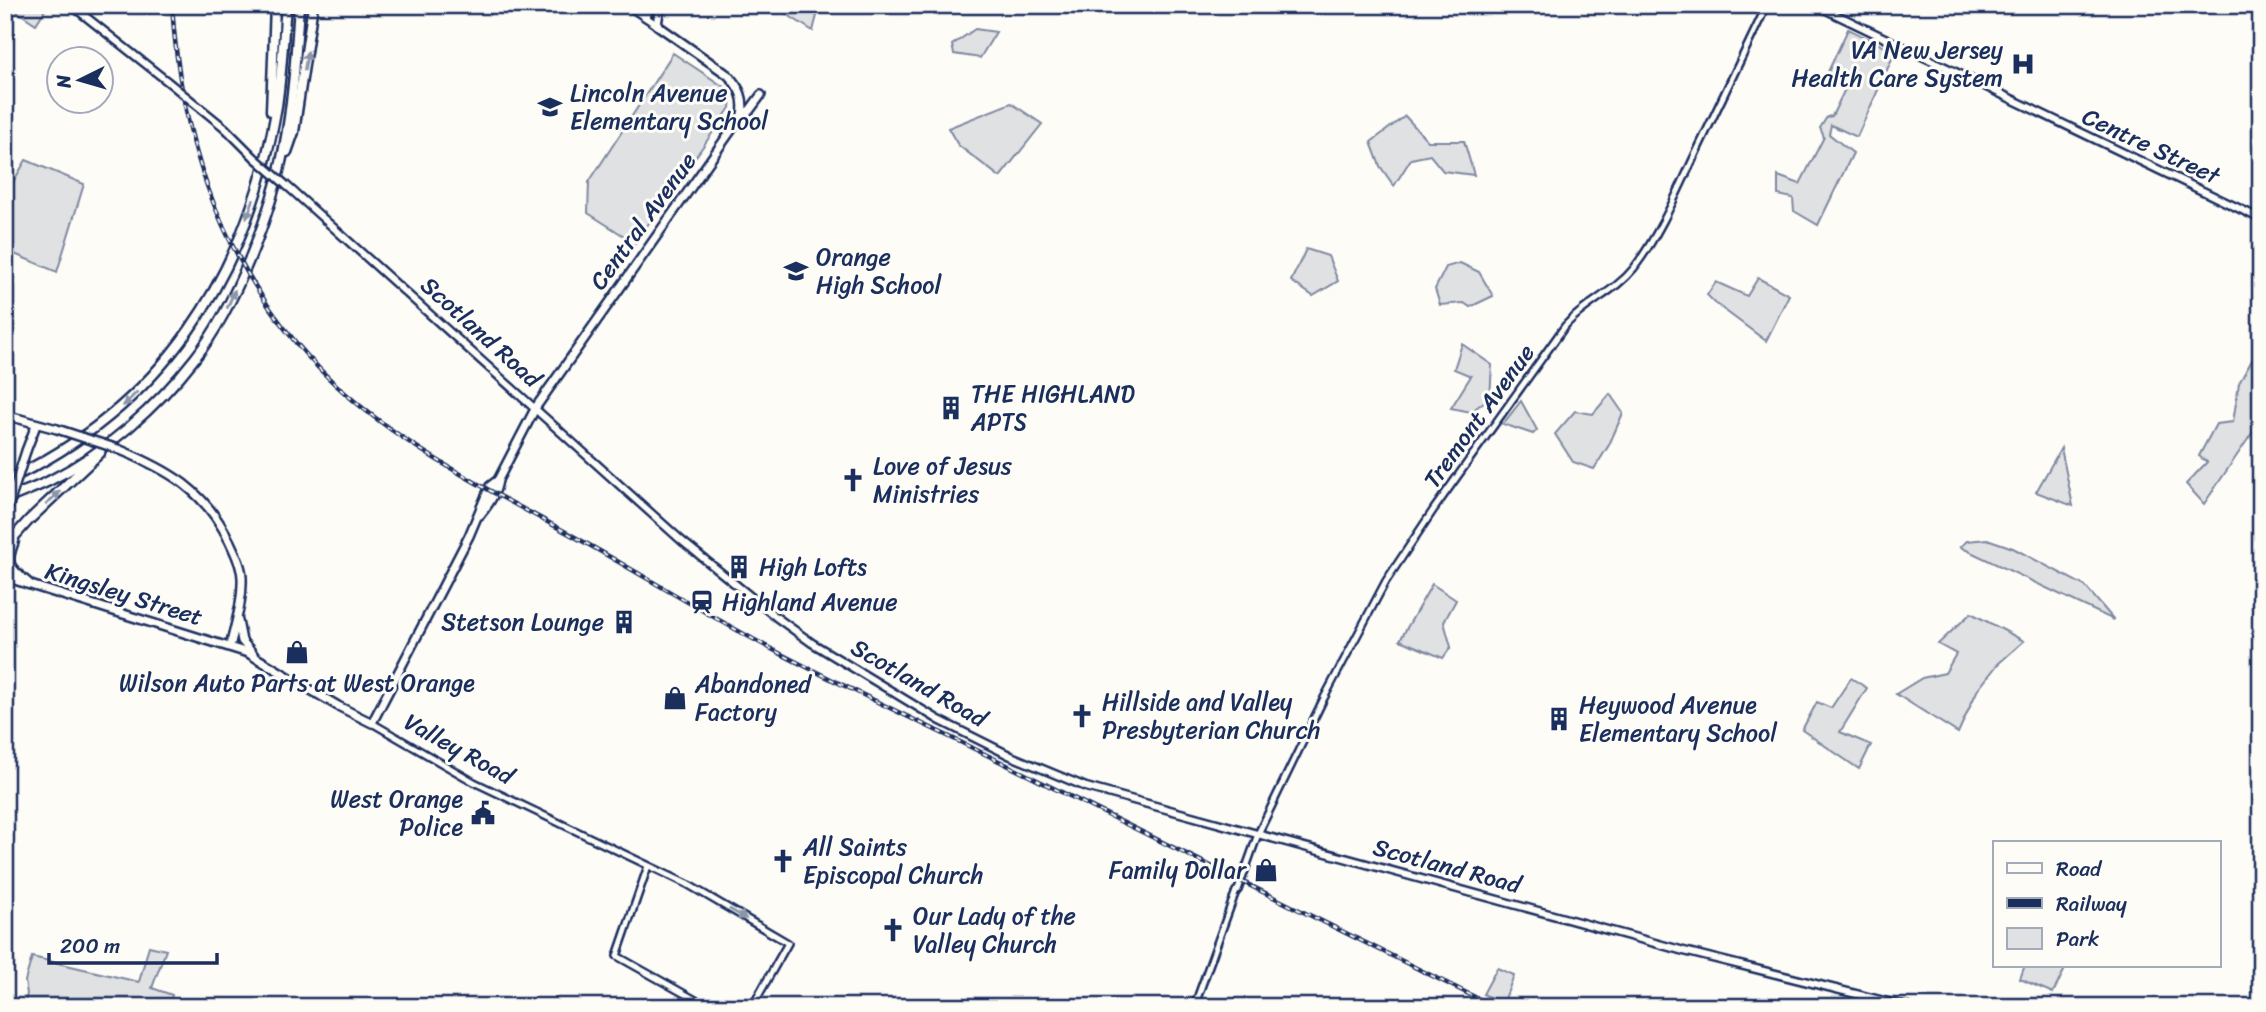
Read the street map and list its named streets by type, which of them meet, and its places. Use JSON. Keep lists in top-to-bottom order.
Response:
{
  "streets": {
    "main road": [
      "Centre Street",
      "Central Avenue",
      "Scotland Road",
      "Kingsley Street",
      "Valley Road"
    ],
    "street": ["Tremont Avenue"]
  },
  "crossings": [
    ["Central Avenue", "Scotland Road"],
    ["Central Avenue", "Valley Road"],
    ["Scotland Road", "Tremont Avenue"],
    ["Kingsley Street", "Valley Road"]
  ],
  "places": {
    "hospital": ["VA New Jersey Health Care System"],
    "school or university": ["Lincoln Avenue Elementary School", "Orange High School"],
    "building": [
      "THE HIGHLAND APTS",
      "High Lofts",
      "Stetson Lounge",
      "Heywood Avenue Elementary School"
    ],
    "church": [
      "Love of Jesus Ministries",
      "Hillside and Valley Presbyterian Church",
      "All Saints Episcopal Church",
      "Our Lady of the Valley Church"
    ],
    "station": ["Highland Avenue"],
    "shop": ["Wilson Auto Parts at West Orange", "Abandoned Factory", "Family Dollar"],
    "public building": ["West Orange Police"]
  },
  "legend": ["Road", "Railway", "Park"],
  "scale_bar": "200 m",
  "north": "left"
}
